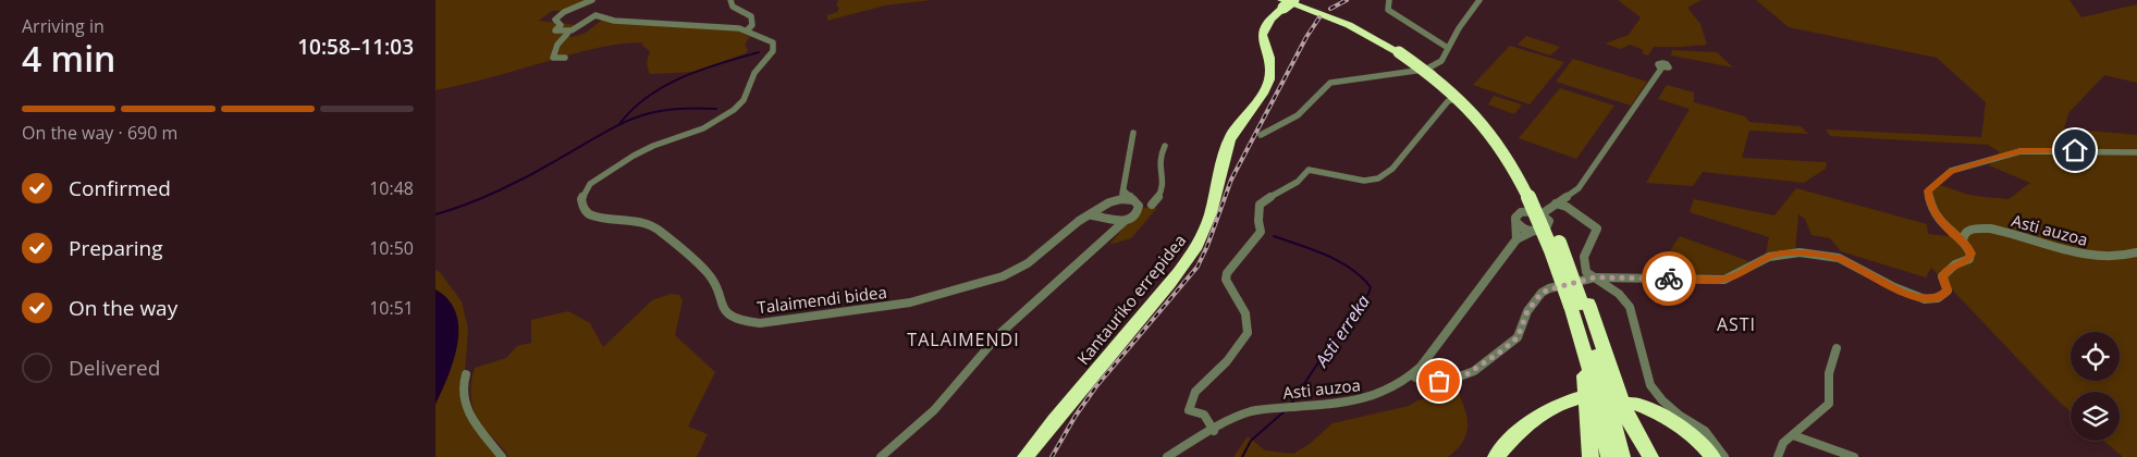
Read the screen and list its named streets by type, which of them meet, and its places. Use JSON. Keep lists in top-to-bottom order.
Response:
{
  "streets": {
    "highway": ["Kantauriko errepidea"],
    "street": ["Asti auzoa", "Talaimendi bidea"]
  },
  "districts": ["ASTI", "TALAIMENDI"],
  "water": ["Asti erreka"],
  "page": {
    "heading": ["4 min", "Arriving in", "10:58–11:03"],
    "bar": "On the way · 690 m",
    "list": [
      ["Confirmed", "10:48"],
      ["Preparing", "10:50"],
      ["On the way", "10:51"],
      "Delivered"
    ]
  }
}
